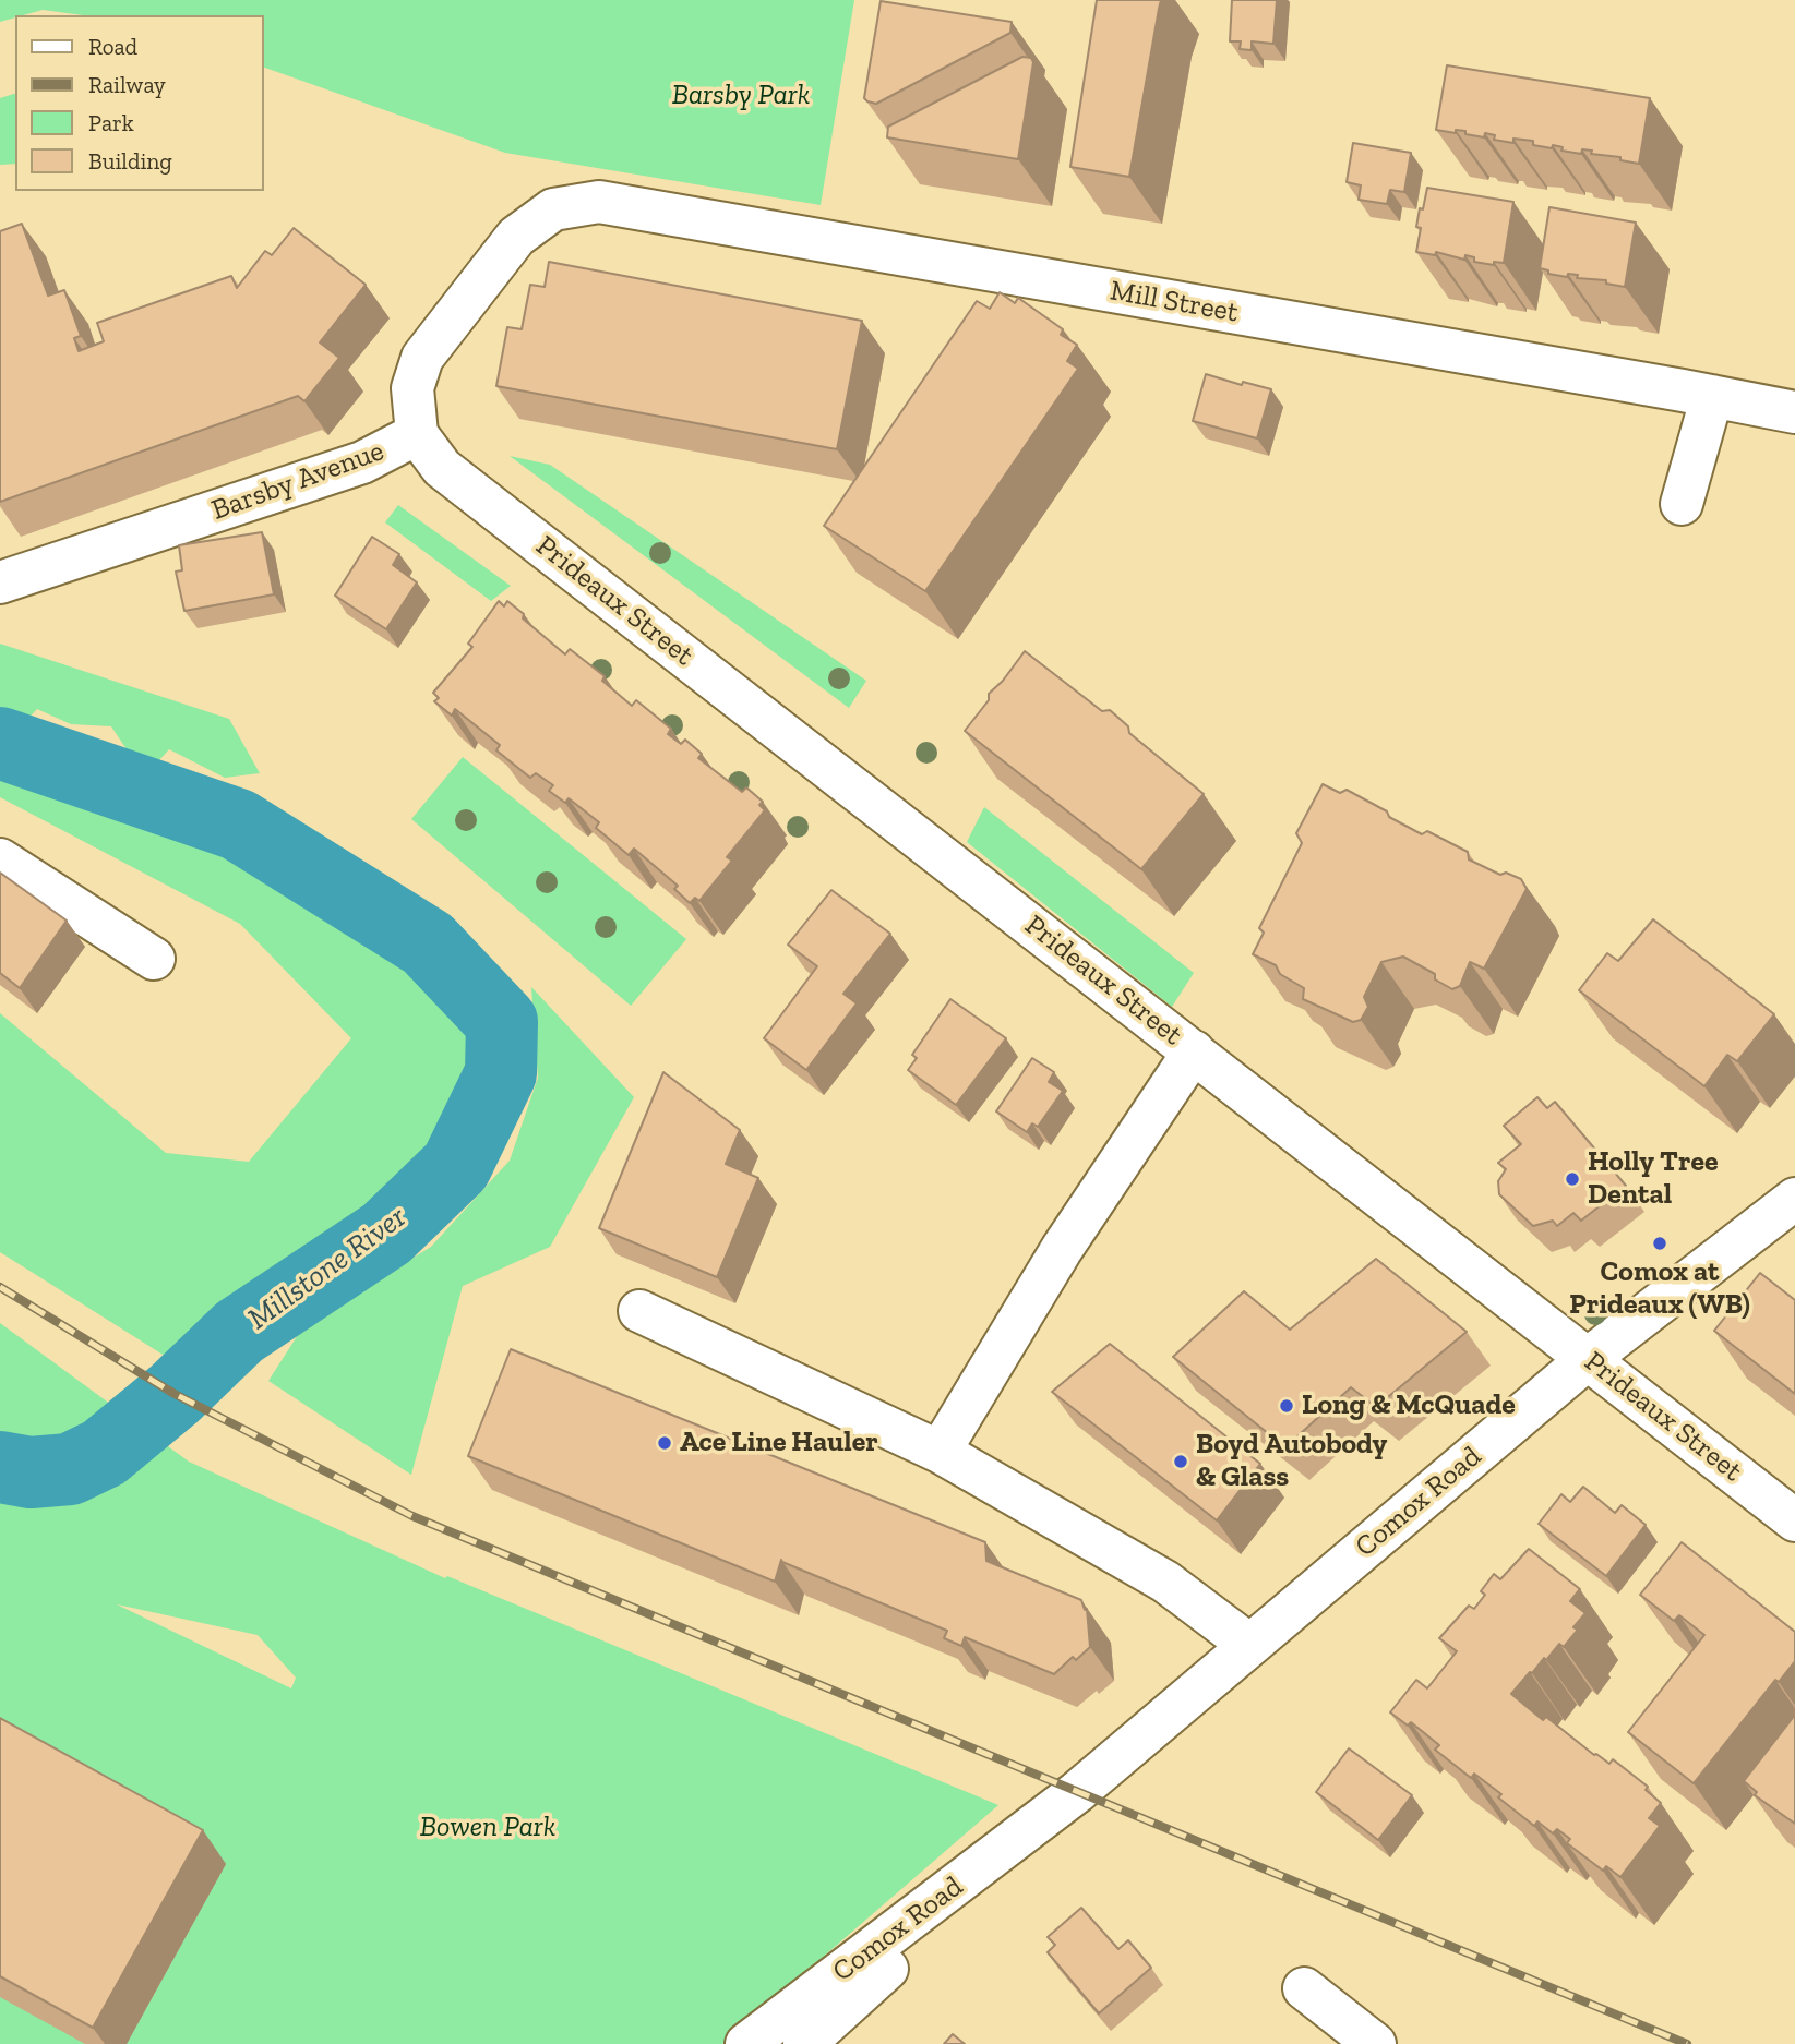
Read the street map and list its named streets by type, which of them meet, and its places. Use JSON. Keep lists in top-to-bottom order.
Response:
{
  "streets": {
    "street": [
      "Mill Street",
      "Barsby Avenue",
      "Prideaux Street",
      "Comox Road"
    ]
  },
  "crossings": [
    ["Mill Street", "Barsby Avenue"],
    ["Barsby Avenue", "Prideaux Street"],
    ["Prideaux Street", "Comox Road"]
  ],
  "water": ["Millstone River"],
  "parks": ["Barsby Park", "Bowen Park"],
  "places": [
    "Holly Tree Dental",
    "Comox at Prideaux (WB)",
    "Long & McQuade",
    "Ace Line Hauler",
    "Boyd Autobody & Glass"
  ],
  "legend": [
    "Road",
    "Railway",
    "Park",
    "Building"
  ]
}
